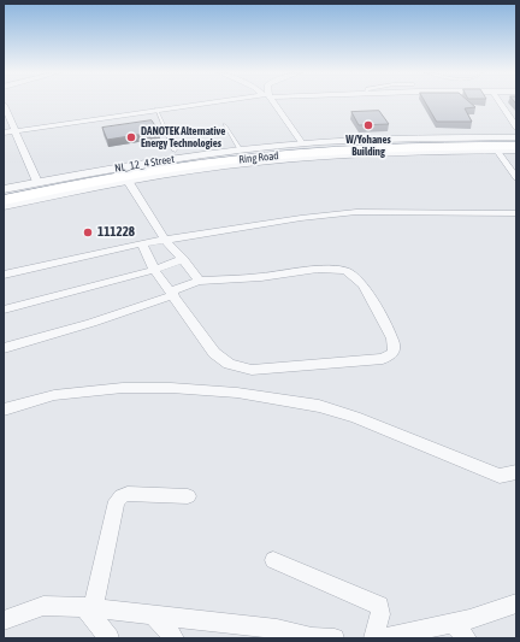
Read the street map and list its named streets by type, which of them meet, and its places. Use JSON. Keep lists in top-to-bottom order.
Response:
{
  "streets": {
    "highway": ["Ring Road"],
    "street": ["NL_12_4 Street"]
  },
  "places": ["W/Yohanes Building", "DANOTEK Alternative Energy Technologies", "111228"]
}
